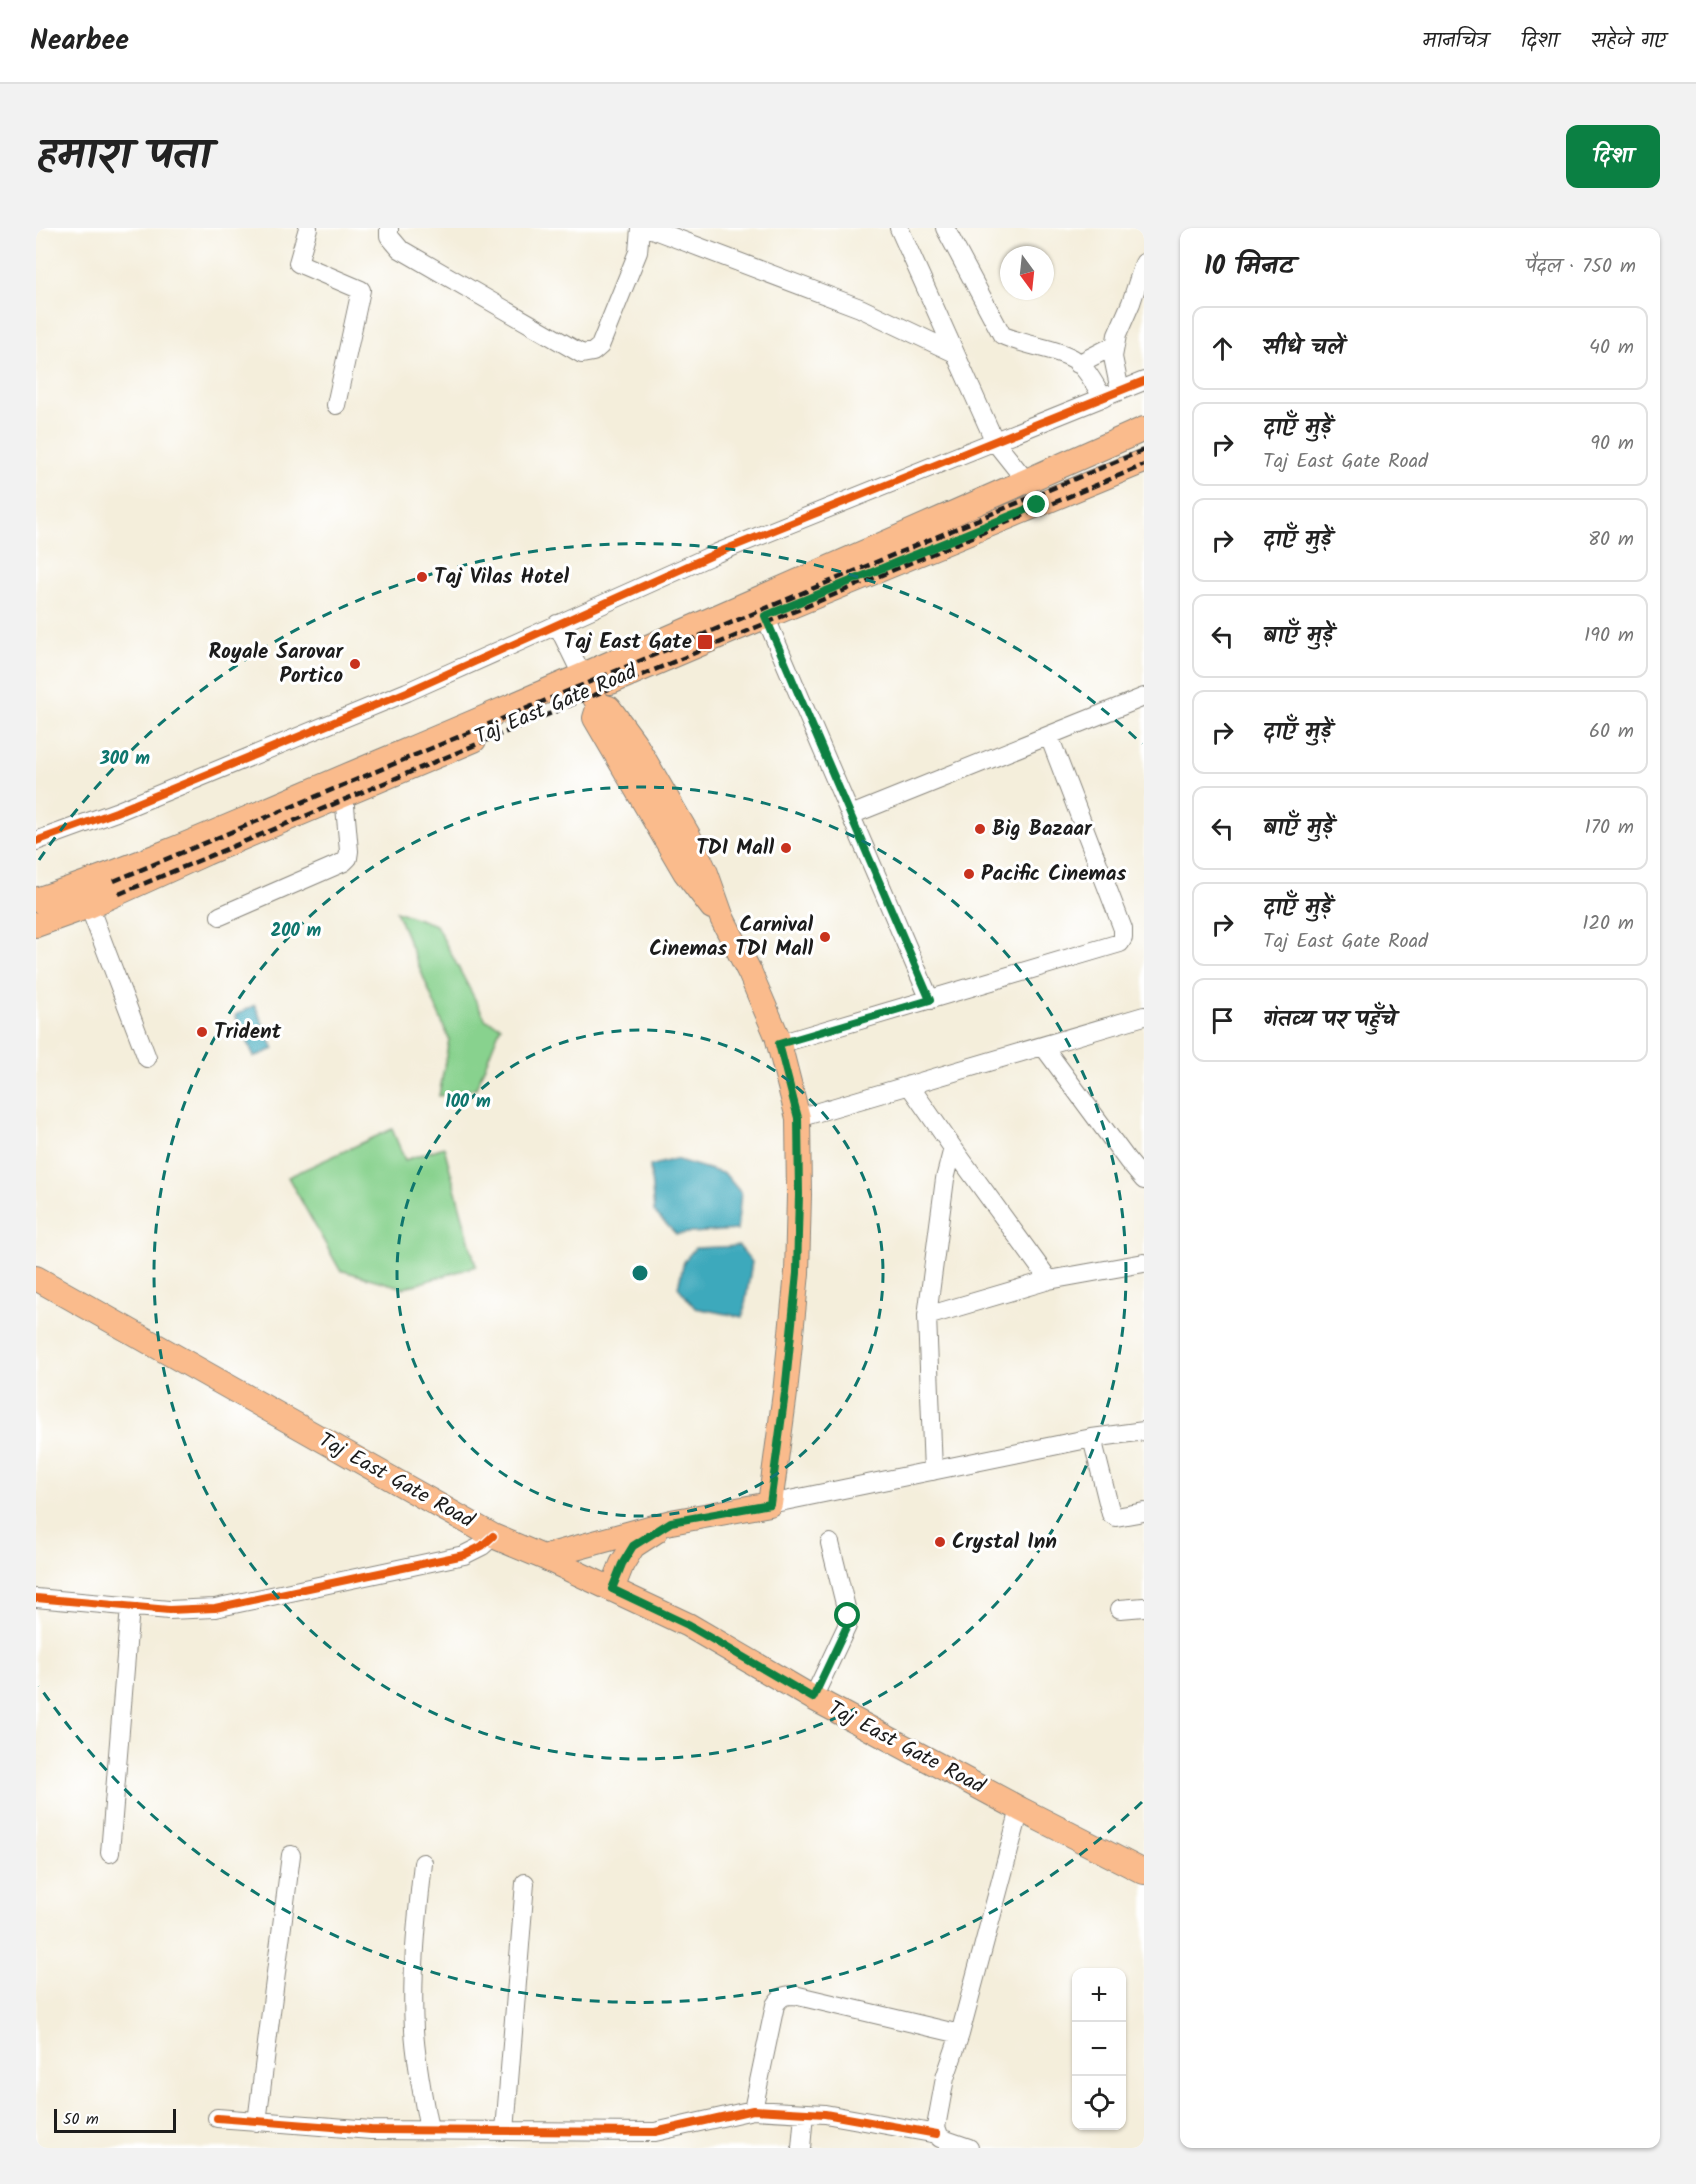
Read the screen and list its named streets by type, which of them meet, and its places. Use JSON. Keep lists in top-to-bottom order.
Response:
{
  "streets": {
    "main road": ["Taj East Gate Road"]
  },
  "places": {
    "other": [
      "Taj Vilas Hotel",
      "Royale Sarovar Portico",
      "Big Bazaar",
      "TDI Mall",
      "Pacific Cinemas",
      "Carnival Cinemas TDI Mall",
      "Trident",
      "Crystal Inn"
    ],
    "transit": ["Taj East Gate"]
  },
  "scale_bar": "50 m",
  "north": "bottom",
  "page": {
    "header": "Nearbee",
    "nav": ["मानचित्र", "दिशा", "सहेजे गए"],
    "title": "हमारा पता",
    "buttons": "दिशा",
    "heading": ["10 मिनट", "पैदल · 750 m"],
    "list": [
      ["सीधे चलें", "40 m"],
      ["दाएँ मुड़ें", "Taj East Gate Road", "90 m"],
      ["दाएँ मुड़ें", "80 m"],
      ["बाएँ मुड़ें", "190 m"],
      ["दाएँ मुड़ें", "60 m"],
      ["बाएँ मुड़ें", "170 m"],
      ["दाएँ मुड़ें", "Taj East Gate Road", "120 m"],
      "गंतव्य पर पहुँचे"
    ],
    "map_buttons": ["+", "−"],
    "scale": "50 m"
  },
  "rings": ["300 m", "200 m", "100 m"]
}
